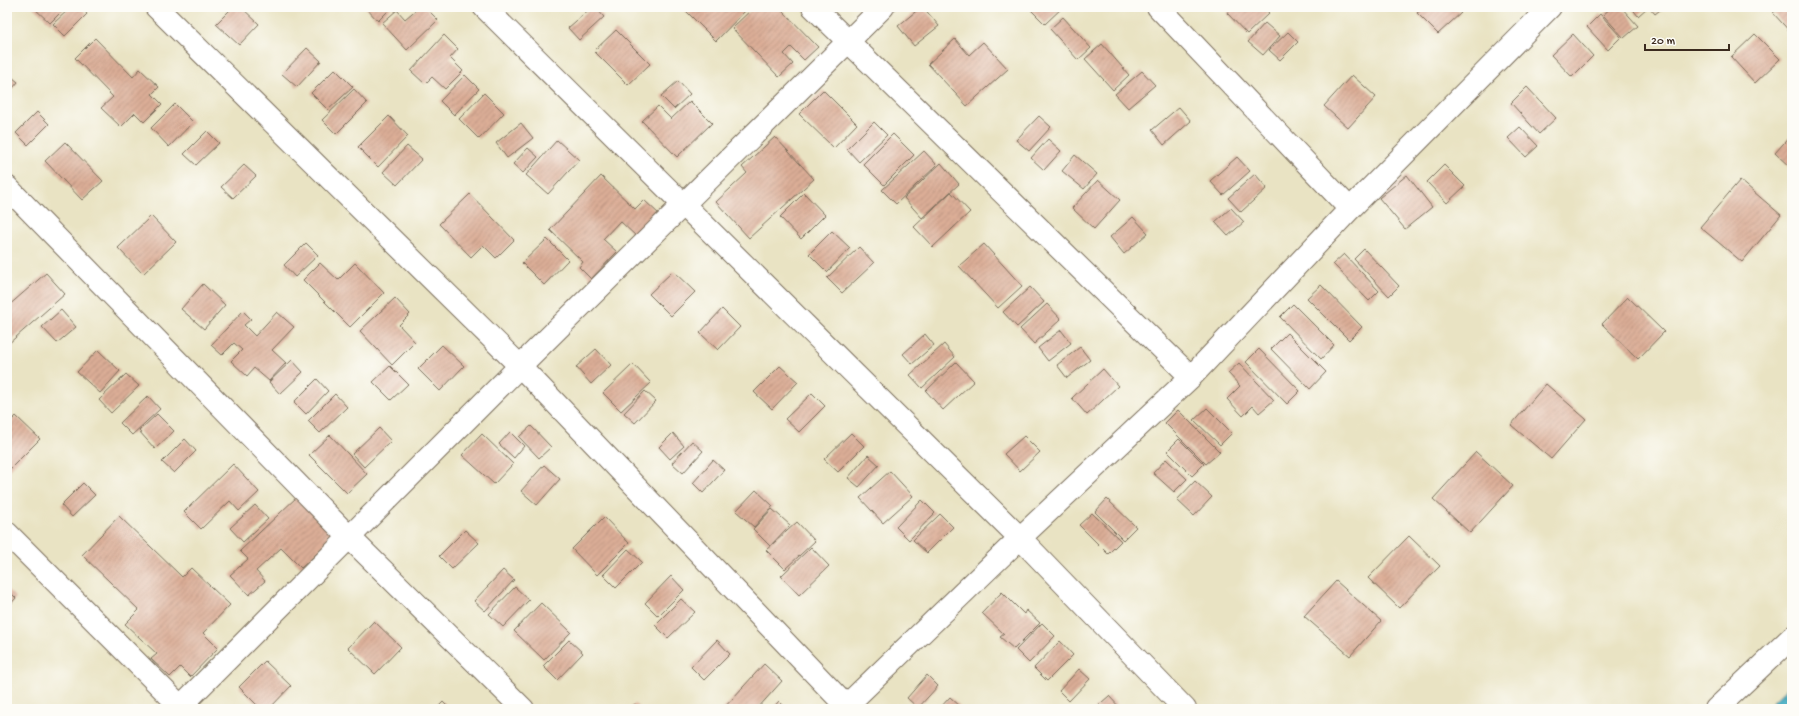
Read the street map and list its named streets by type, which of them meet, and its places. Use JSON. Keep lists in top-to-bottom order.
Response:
{
  "scale_bar": "20 m"
}
